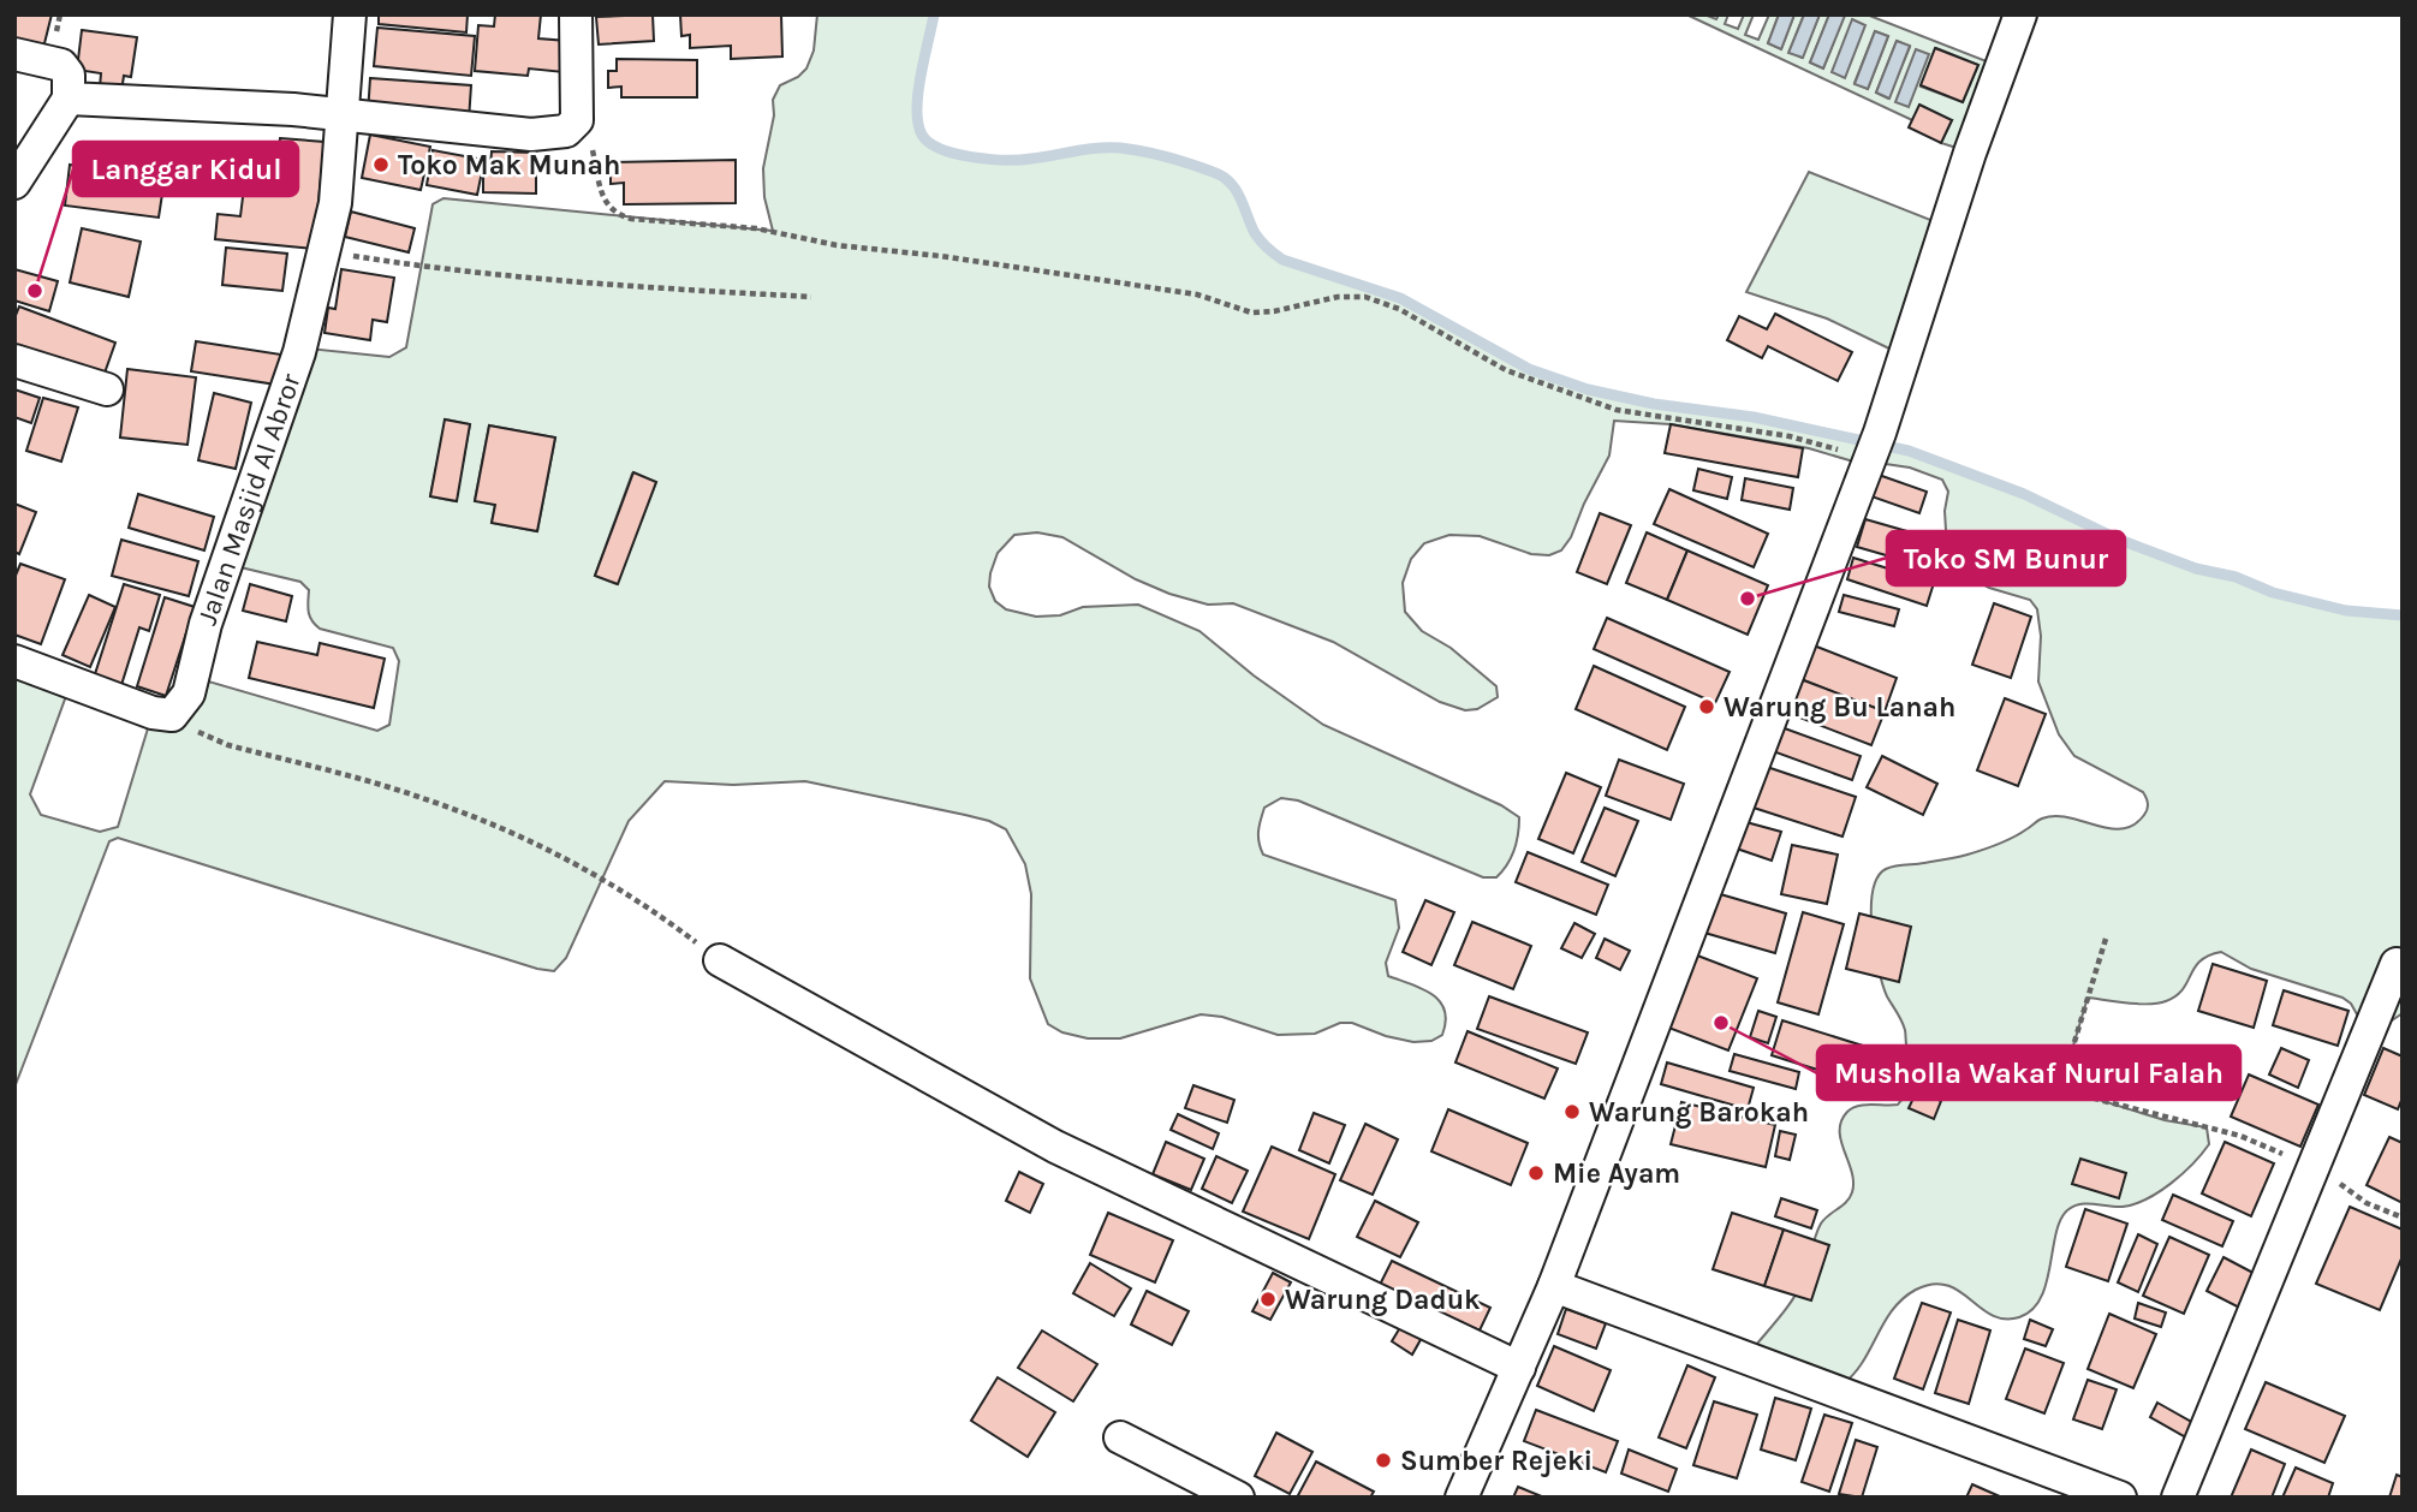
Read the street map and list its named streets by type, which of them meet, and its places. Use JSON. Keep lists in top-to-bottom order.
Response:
{
  "streets": {
    "street": ["Jalan Masjid Al Abror"]
  },
  "places": [
    "Toko Mak Munah",
    "Langgar Kidul",
    "Toko SM Bunur",
    "Warung Bu Lanah",
    "Musholla Wakaf Nurul Falah",
    "Warung Barokah",
    "Mie Ayam",
    "Warung Daduk",
    "Sumber Rejeki"
  ]
}
